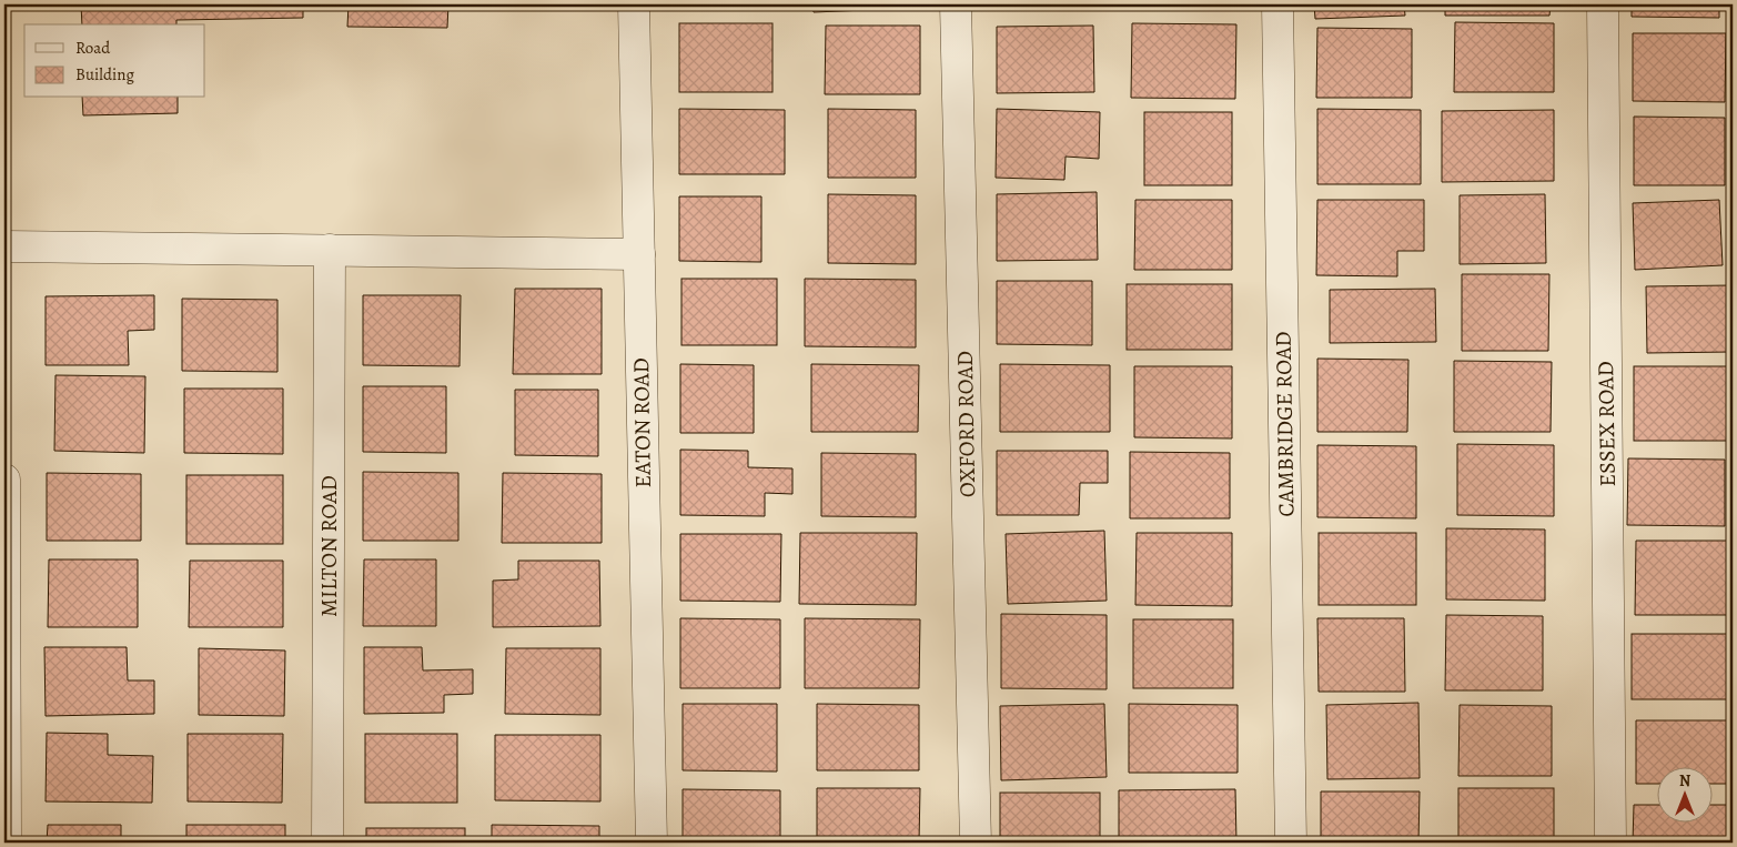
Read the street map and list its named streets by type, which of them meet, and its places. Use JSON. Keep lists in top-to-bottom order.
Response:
{
  "streets": {
    "street": [
      "EATON ROAD",
      "OXFORD ROAD",
      "CAMBRIDGE ROAD",
      "ESSEX ROAD",
      "MILTON ROAD"
    ]
  },
  "legend": ["Road", "Building"],
  "north": "top"
}
